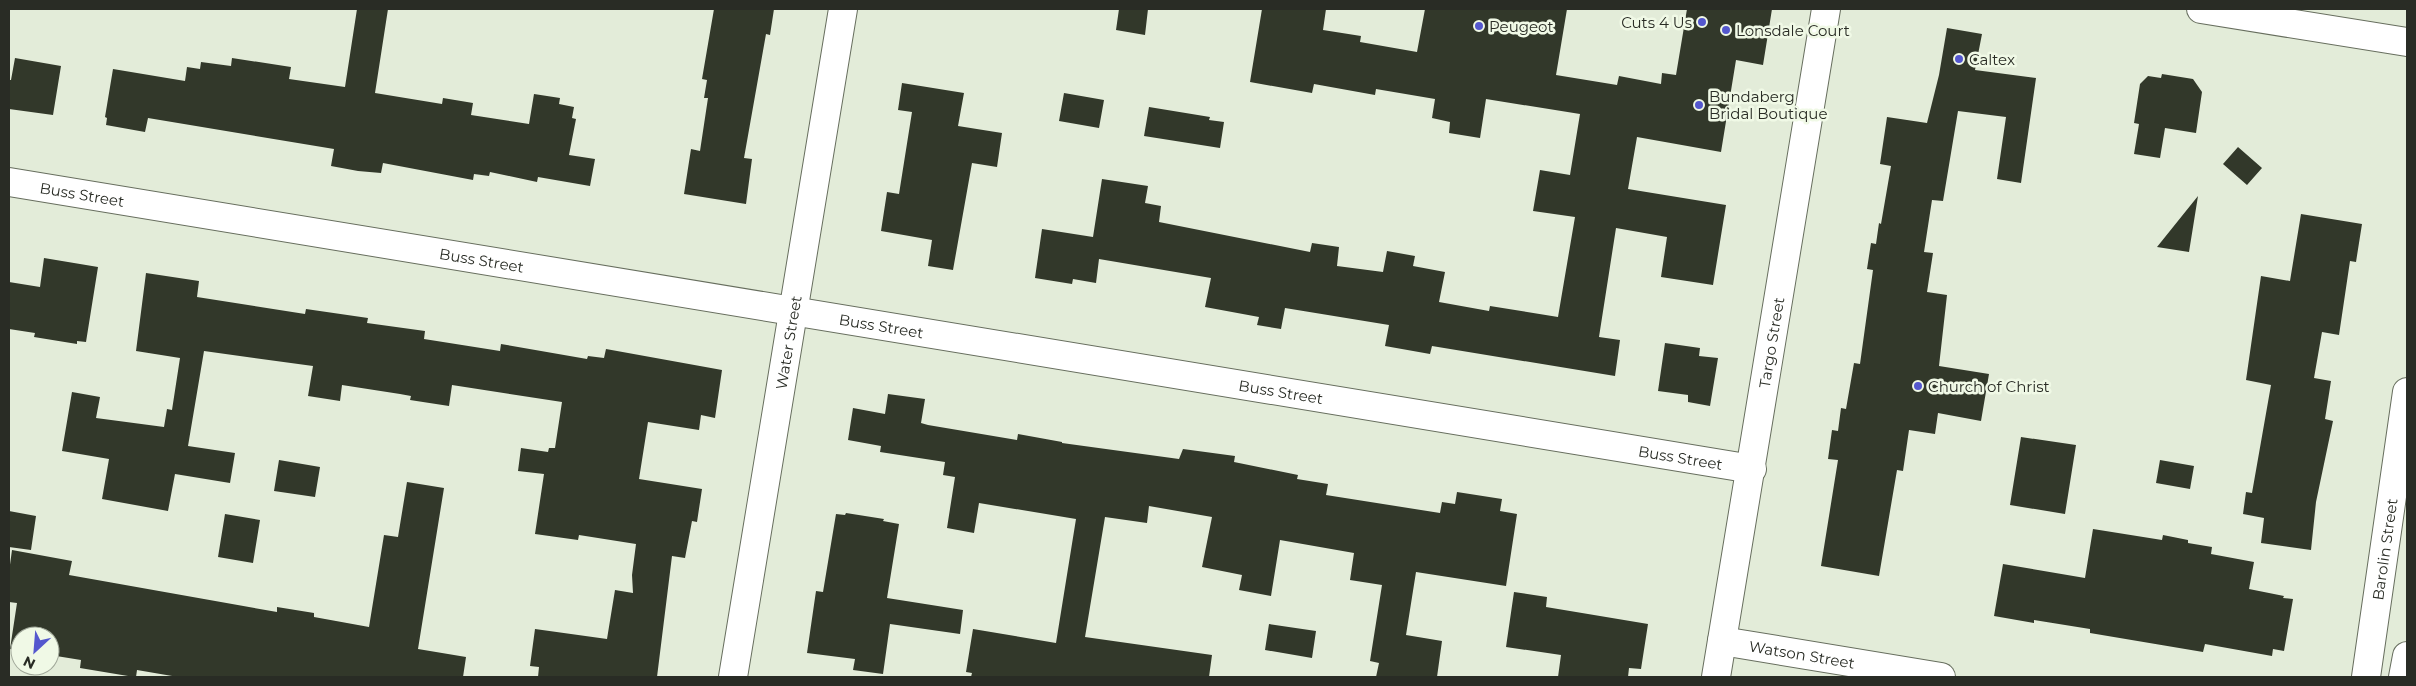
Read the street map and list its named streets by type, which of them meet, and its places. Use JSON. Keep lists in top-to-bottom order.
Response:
{
  "streets": {
    "street": [
      "Buss Street",
      "Water Street",
      "Targo Street",
      "Barolin Street",
      "Watson Street"
    ]
  },
  "crossings": [
    ["Buss Street", "Water Street"],
    ["Buss Street", "Targo Street"],
    ["Targo Street", "Watson Street"]
  ],
  "places": [
    "Cuts 4 Us",
    "Peugeot",
    "Lonsdale Court",
    "Caltex",
    "Bundaberg Bridal Boutique",
    "Church of Christ"
  ],
  "north": "bottom left"
}
